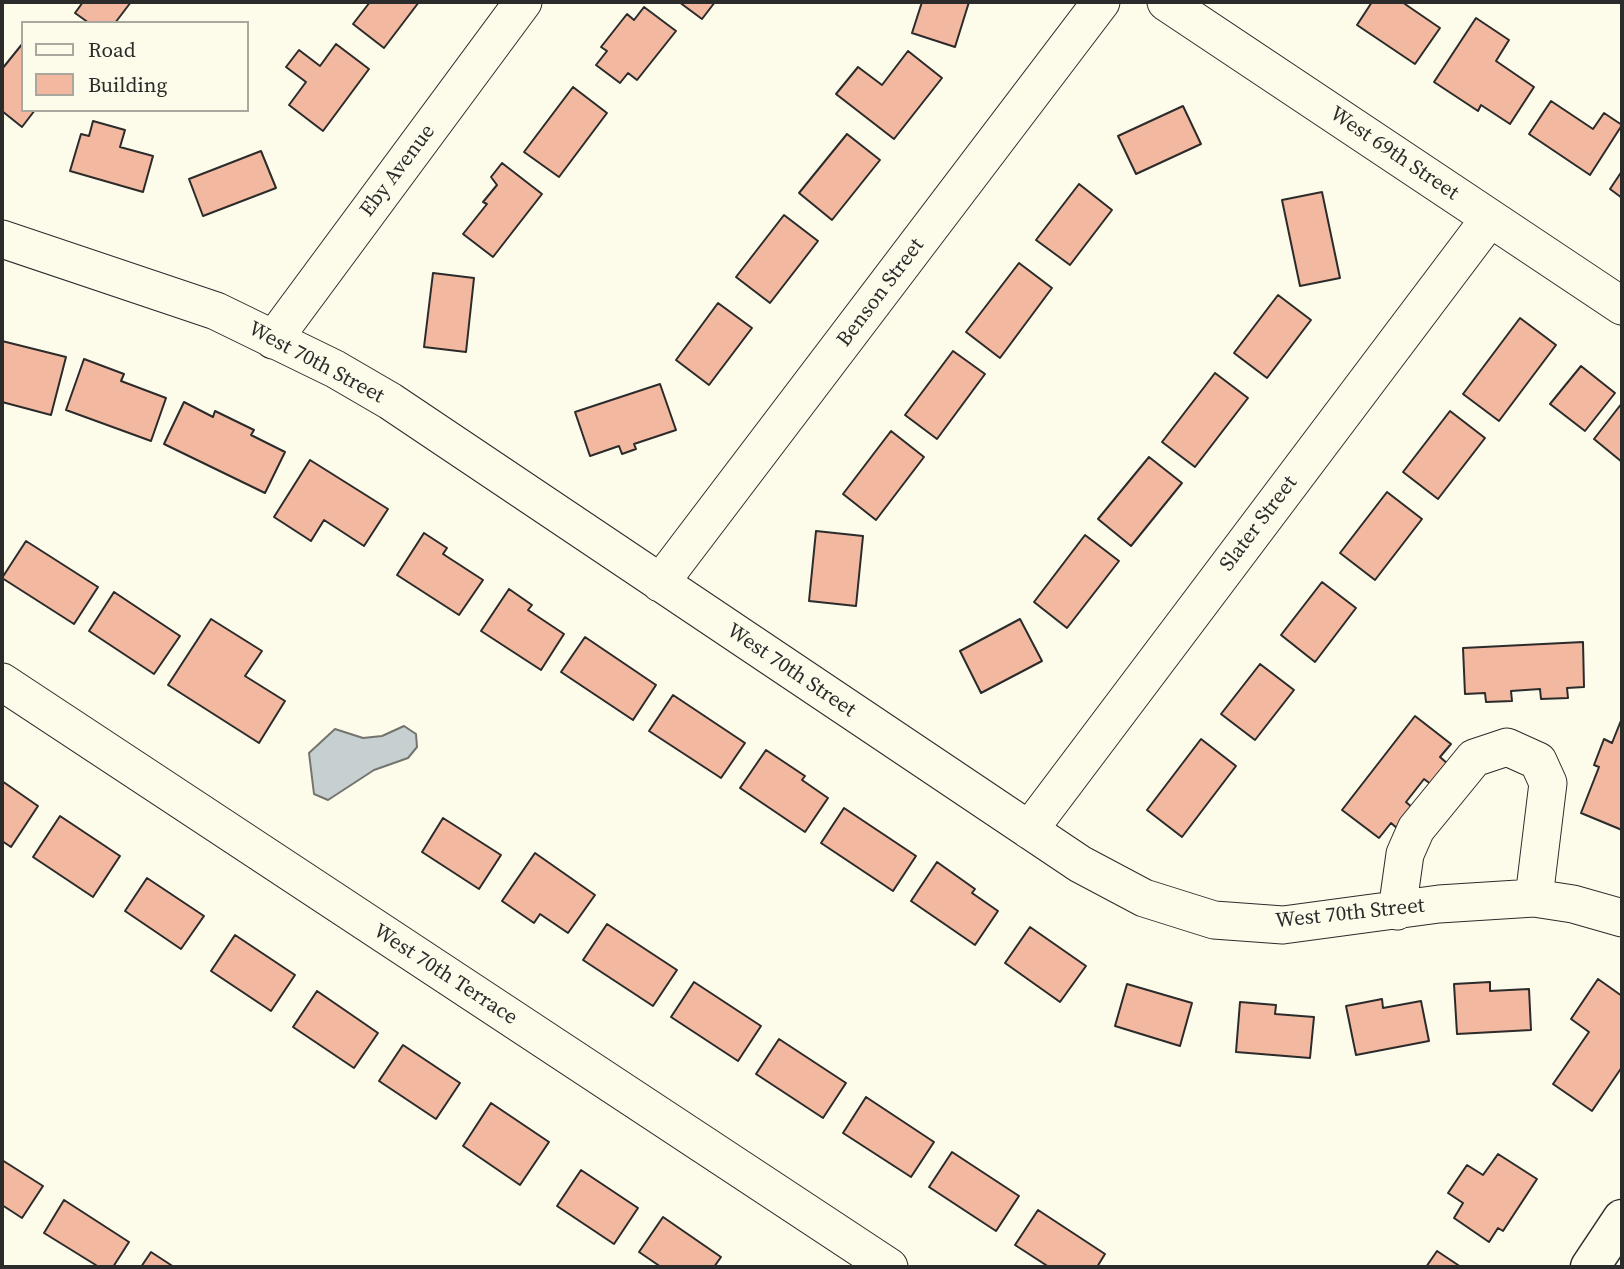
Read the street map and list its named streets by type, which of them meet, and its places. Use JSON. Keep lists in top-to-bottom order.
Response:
{
  "streets": {
    "street": [
      "West 69th Street",
      "Eby Avenue",
      "Benson Street",
      "West 70th Street",
      "Slater Street",
      "West 70th Terrace"
    ]
  },
  "crossings": [
    ["West 69th Street", "Slater Street"],
    ["Eby Avenue", "West 70th Street"],
    ["Benson Street", "West 70th Street"],
    ["West 70th Street", "Slater Street"]
  ],
  "legend": ["Road", "Building"]
}
